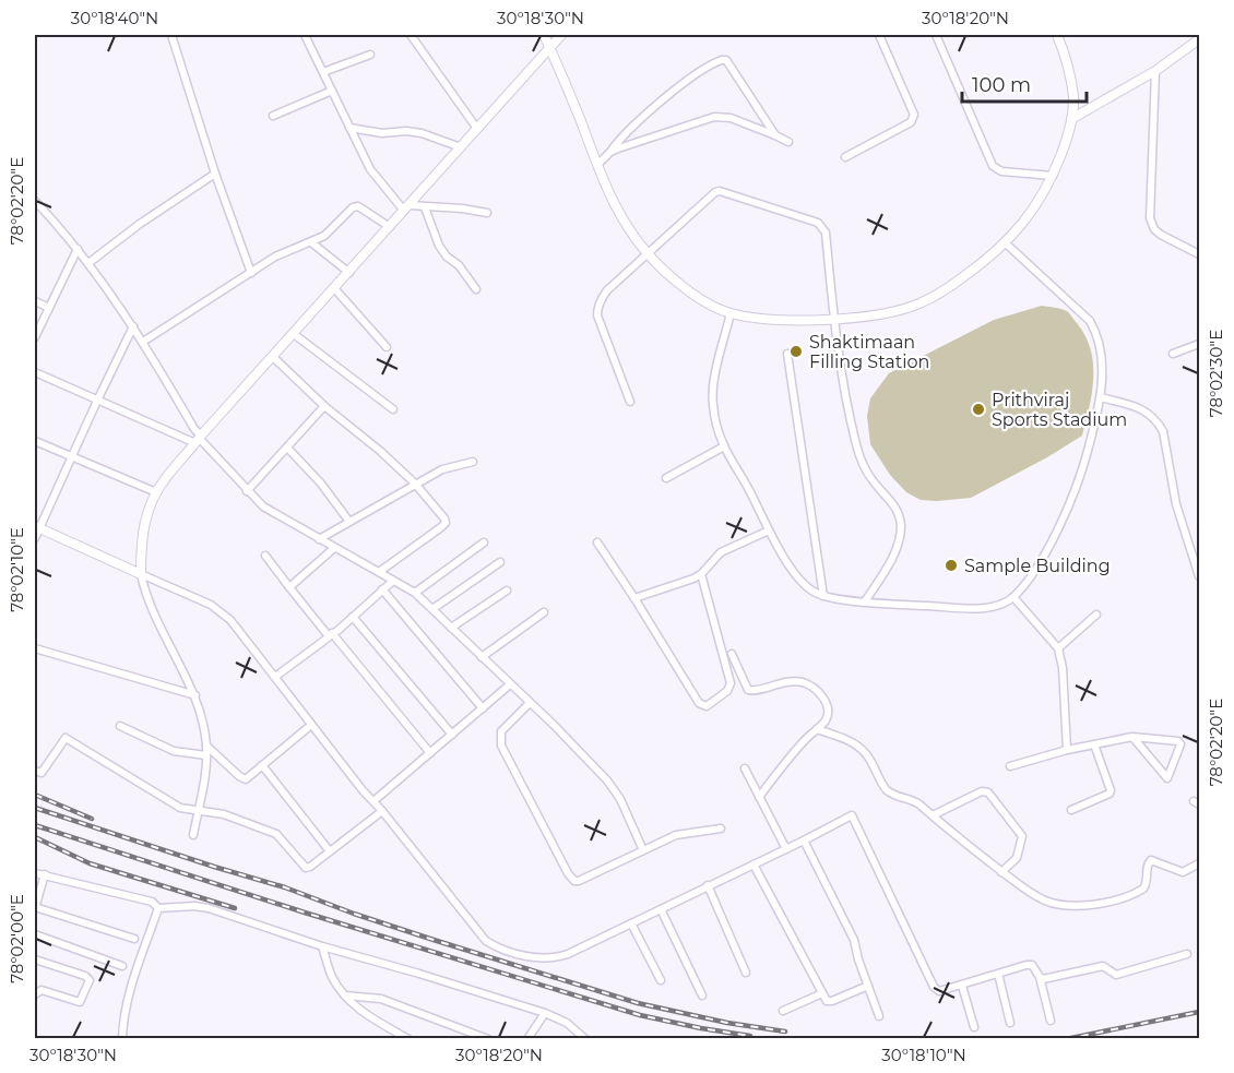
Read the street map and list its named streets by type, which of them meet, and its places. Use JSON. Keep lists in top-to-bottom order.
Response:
{
  "places": ["Shaktimaan Filling Station", "Prithviraj Sports Stadium", "Sample Building"],
  "scale_bar": "100 m",
  "coordinates": [
    "30°18'40\"N",
    "30°18'30\"N",
    "30°18'20\"N",
    "78°02'20\"E",
    "78°02'30\"E",
    "78°02'10\"E",
    "78°02'00\"E",
    "30°18'10\"N"
  ]
}
